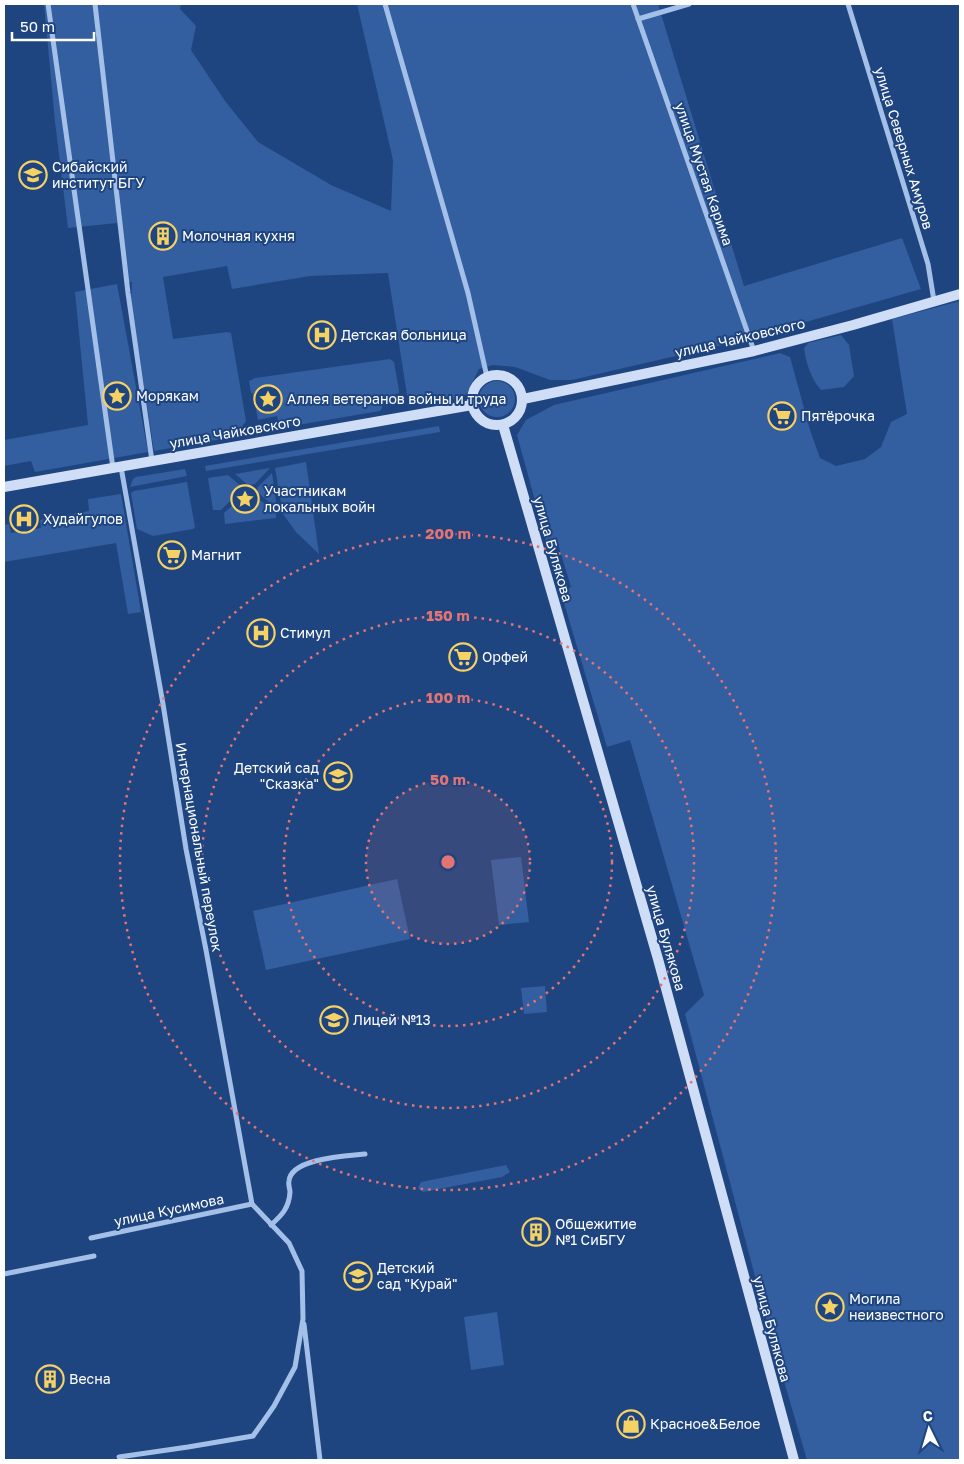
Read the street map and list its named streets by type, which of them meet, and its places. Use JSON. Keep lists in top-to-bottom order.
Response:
{
  "streets": {
    "street": [
      "улица Северных Амуров",
      "улица Мустая Карима",
      "улица Чайковского",
      "улица Булякова",
      "Интернациональный переулок",
      "улица Кусимова"
    ]
  },
  "crossings": [
    ["улица Северных Амуров", "улица Чайковского"],
    ["улица Мустая Карима", "улица Чайковского"],
    ["улица Чайковского", "улица Булякова"],
    ["улица Чайковского", "Интернациональный переулок"],
    ["Интернациональный переулок", "улица Кусимова"]
  ],
  "places": {
    "school or university": [
      "Сибайский институт БГУ",
      "Детский сад \"Сказка\"",
      "Лицей №13",
      "Детский сад \"Курай\""
    ],
    "building": ["Молочная кухня", "Общежитие №1 СиБГУ", "Весна"],
    "hospital": ["Детская больница", "Худайгулов", "Стимул"],
    "place": [
      "Морякам",
      "Аллея ветеранов войны и труда",
      "Участникам локальных войн",
      "Могила неизвестного"
    ],
    "supermarket": ["Пятёрочка", "Магнит", "Орфей"],
    "shop": ["Красное&Белое"]
  },
  "scale_bar": "50 m",
  "north": "top",
  "rings": [
    "200 m",
    "150 m",
    "100 m",
    "50 m"
  ]
}
